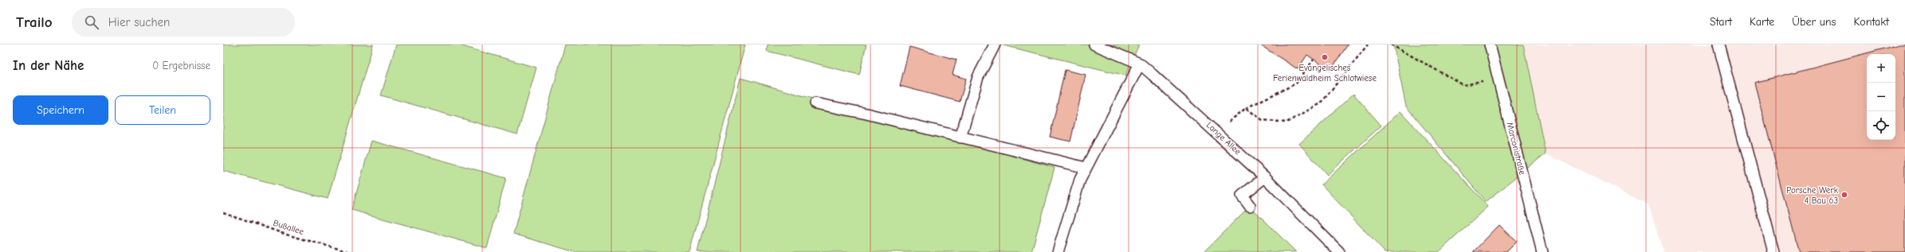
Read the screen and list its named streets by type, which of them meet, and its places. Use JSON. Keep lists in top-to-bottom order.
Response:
{
  "streets": {
    "lane": ["Lange Allee", "Marconistraße"],
    "path": ["Bußallee"]
  },
  "places": ["Evangelisches Ferienwaldheim Schlotwiese", "Porsche Werk 4 Bau 63"],
  "page": {
    "header": "Trailo",
    "search": "Hier suchen",
    "nav": [
      "Start",
      "Karte",
      "Über uns",
      "Kontakt"
    ],
    "heading": ["In der Nähe", "0 Ergebnisse"],
    "map_buttons": ["+", "−"],
    "buttons": ["Speichern", "Teilen"]
  }
}
